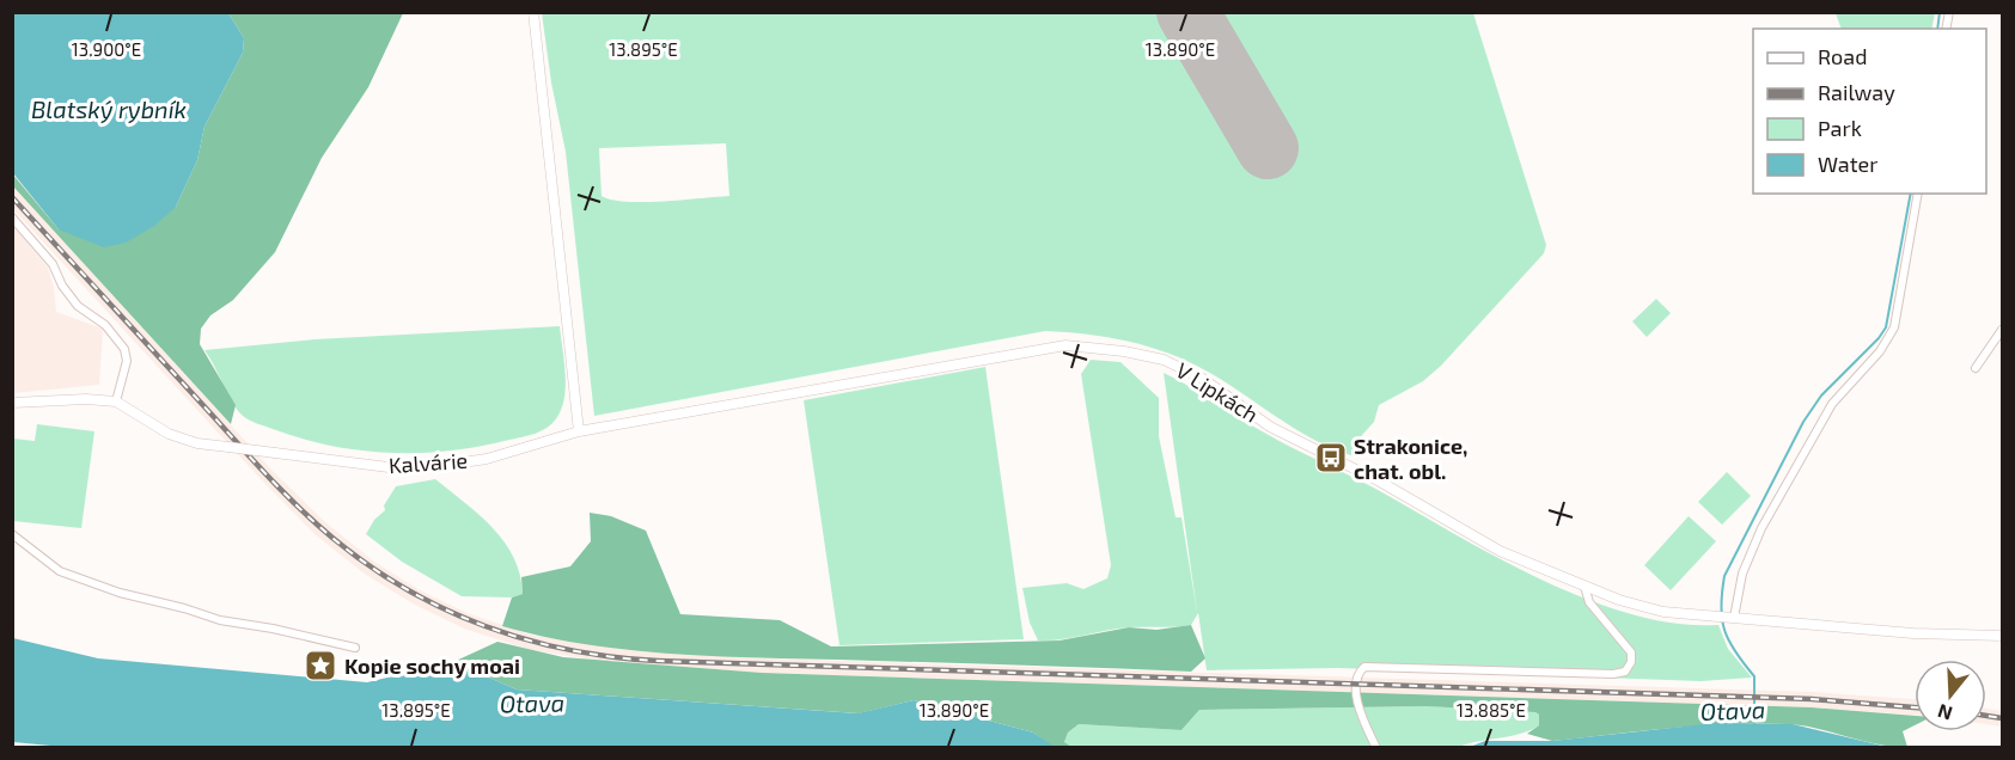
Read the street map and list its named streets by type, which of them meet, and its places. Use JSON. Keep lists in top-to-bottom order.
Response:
{
  "streets": {
    "street": ["V Lipkách", "Kalvárie"]
  },
  "crossings": [
    ["V Lipkách", "Kalvárie"]
  ],
  "water": ["Blatský rybník", "Otava"],
  "places": {
    "bus stop": ["Strakonice, chat. obl."],
    "place": ["Kopie sochy moai"]
  },
  "legend": [
    "Road",
    "Railway",
    "Park",
    "Water"
  ],
  "north": "bottom",
  "coordinates": [
    "13.900°E",
    "13.895°E",
    "13.890°E",
    "13.885°E"
  ]
}
